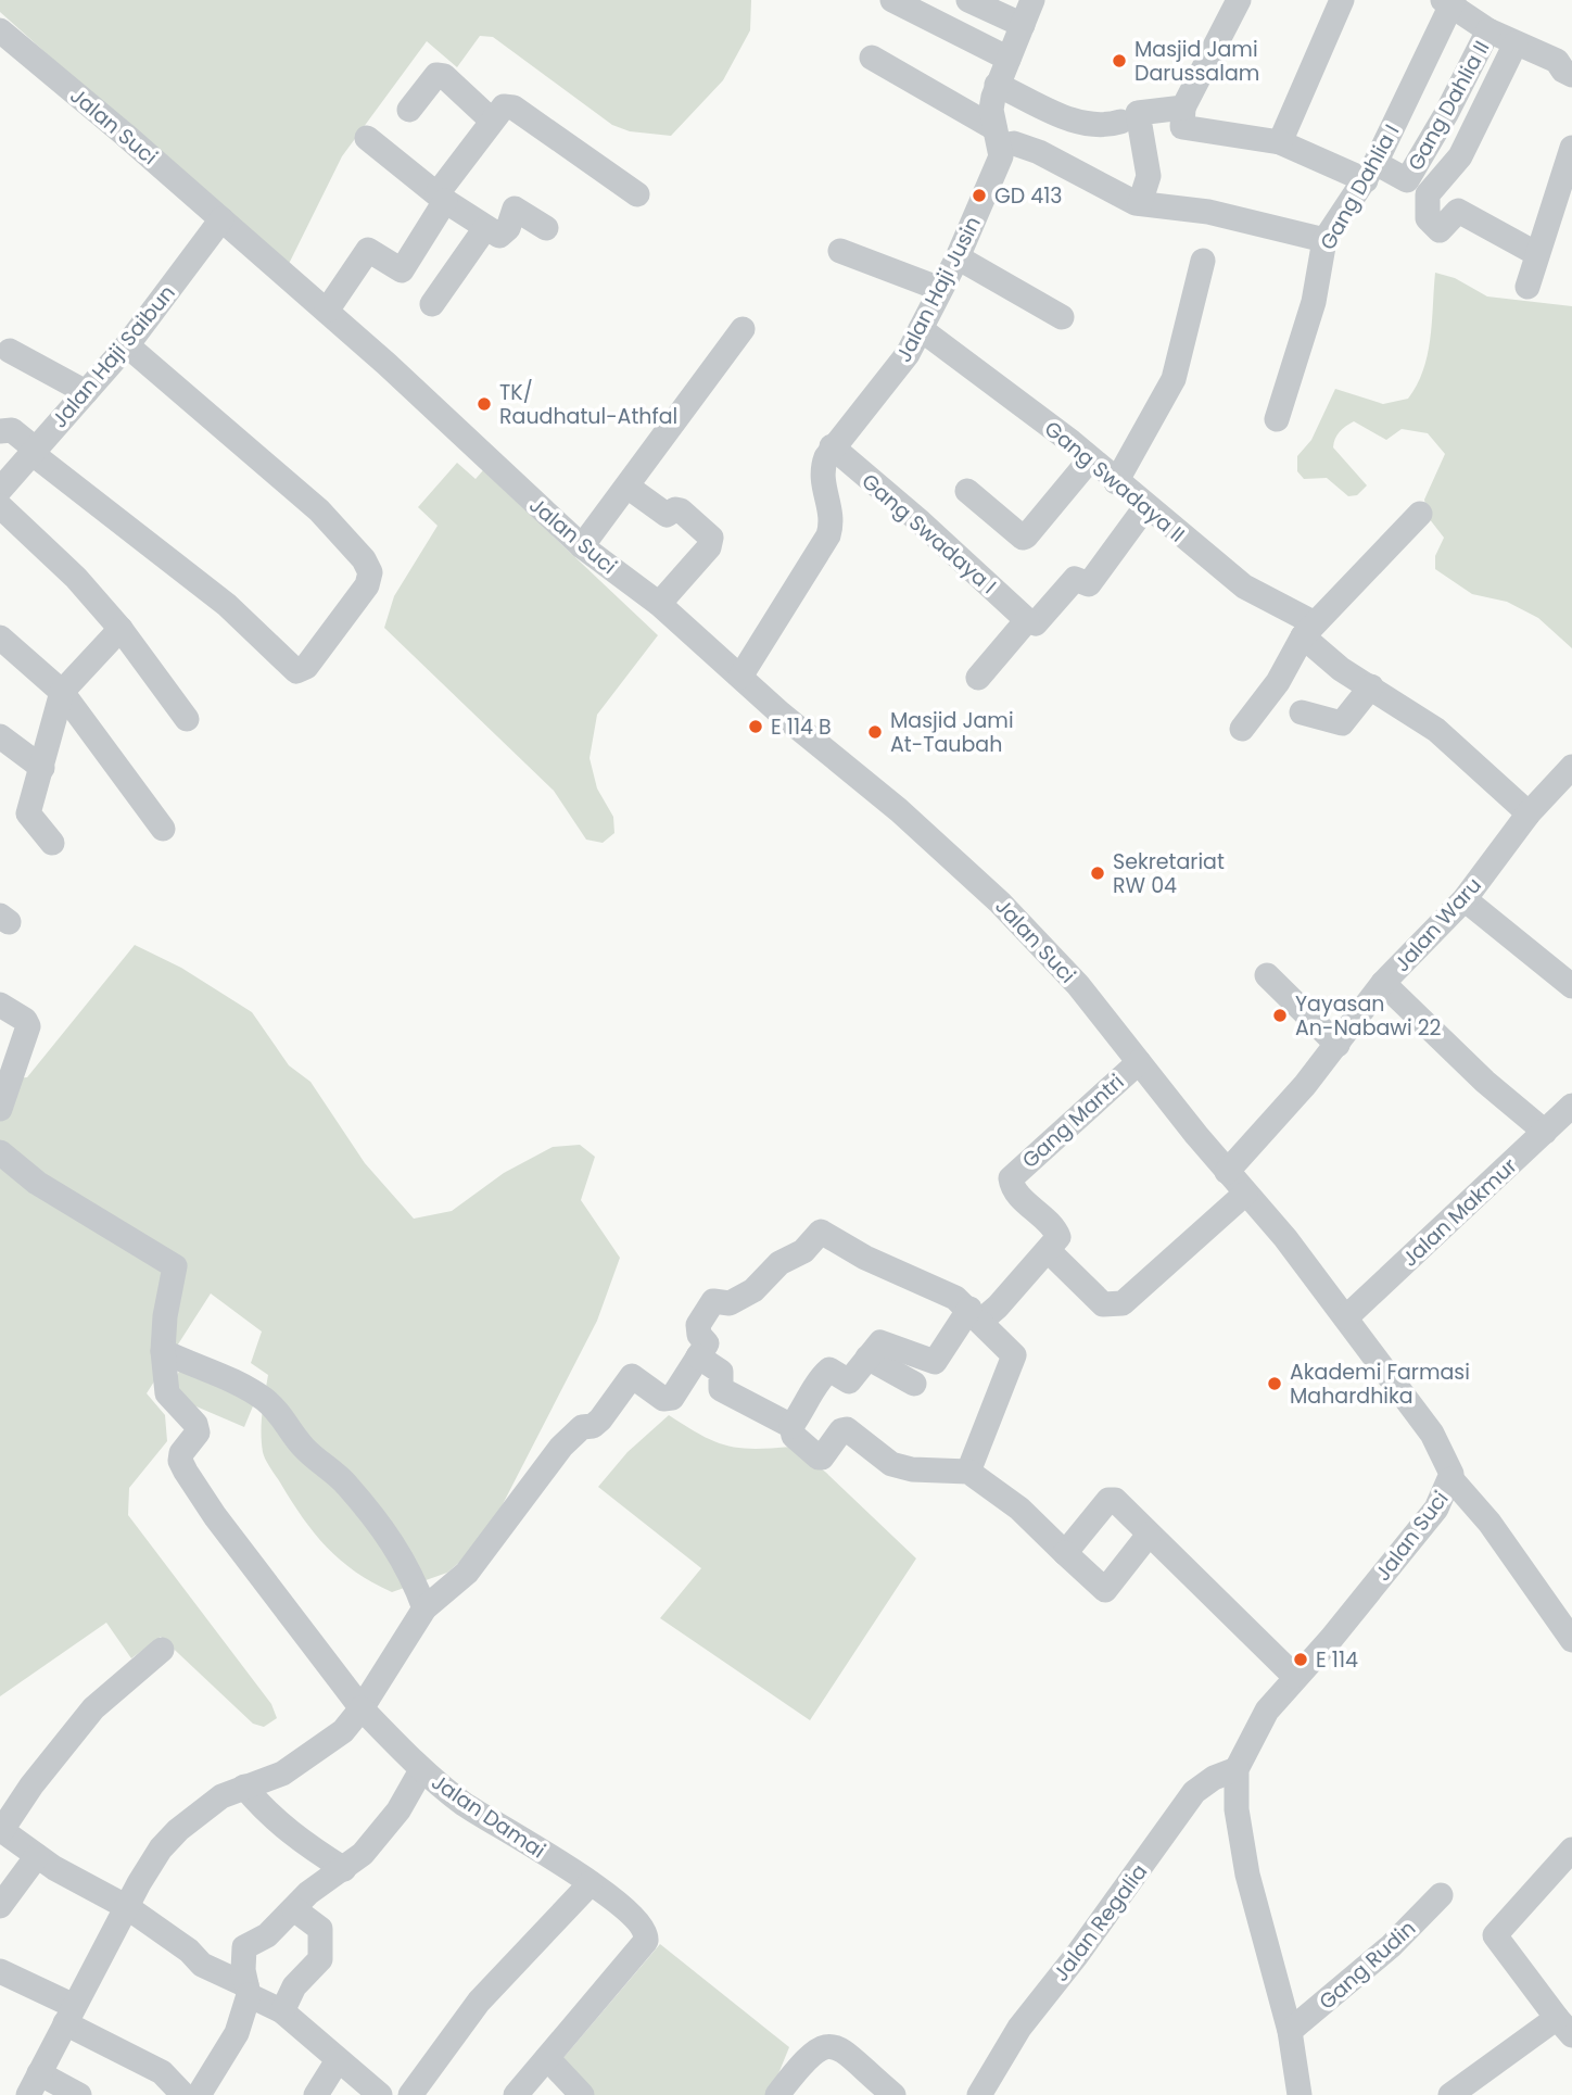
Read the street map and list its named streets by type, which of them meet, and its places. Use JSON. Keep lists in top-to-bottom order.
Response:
{
  "streets": {
    "street": [
      "Gang Dahlia II",
      "Jalan Suci",
      "Gang Dahlia I",
      "Jalan Haji Jusin",
      "Jalan Haji Saibun",
      "Gang Swadaya II",
      "Gang Swadaya I",
      "Jalan Waru",
      "Gang Mantri",
      "Jalan Makmur",
      "Jalan Damai",
      "Jalan Regalia",
      "Gang Rudin"
    ]
  },
  "crossings": [
    ["Gang Dahlia II", "Gang Dahlia I"],
    ["Jalan Suci", "Jalan Haji Jusin"],
    ["Jalan Suci", "Jalan Haji Saibun"],
    ["Jalan Suci", "Jalan Waru"],
    ["Jalan Suci", "Gang Mantri"],
    ["Jalan Suci", "Jalan Makmur"],
    ["Jalan Suci", "Jalan Regalia"],
    ["Jalan Suci", "Gang Rudin"],
    ["Jalan Haji Jusin", "Gang Swadaya II"],
    ["Jalan Haji Jusin", "Gang Swadaya I"],
    ["Gang Swadaya II", "Jalan Waru"]
  ],
  "places": [
    "Masjid Jami Darussalam",
    "GD 413",
    "TK/ Raudhatul-Athfal",
    "E 114 B",
    "Masjid Jami At-Taubah",
    "Sekretariat RW 04",
    "Yayasan An-Nabawi 22",
    "Akademi Farmasi Mahardhika",
    "E 114"
  ]
}
